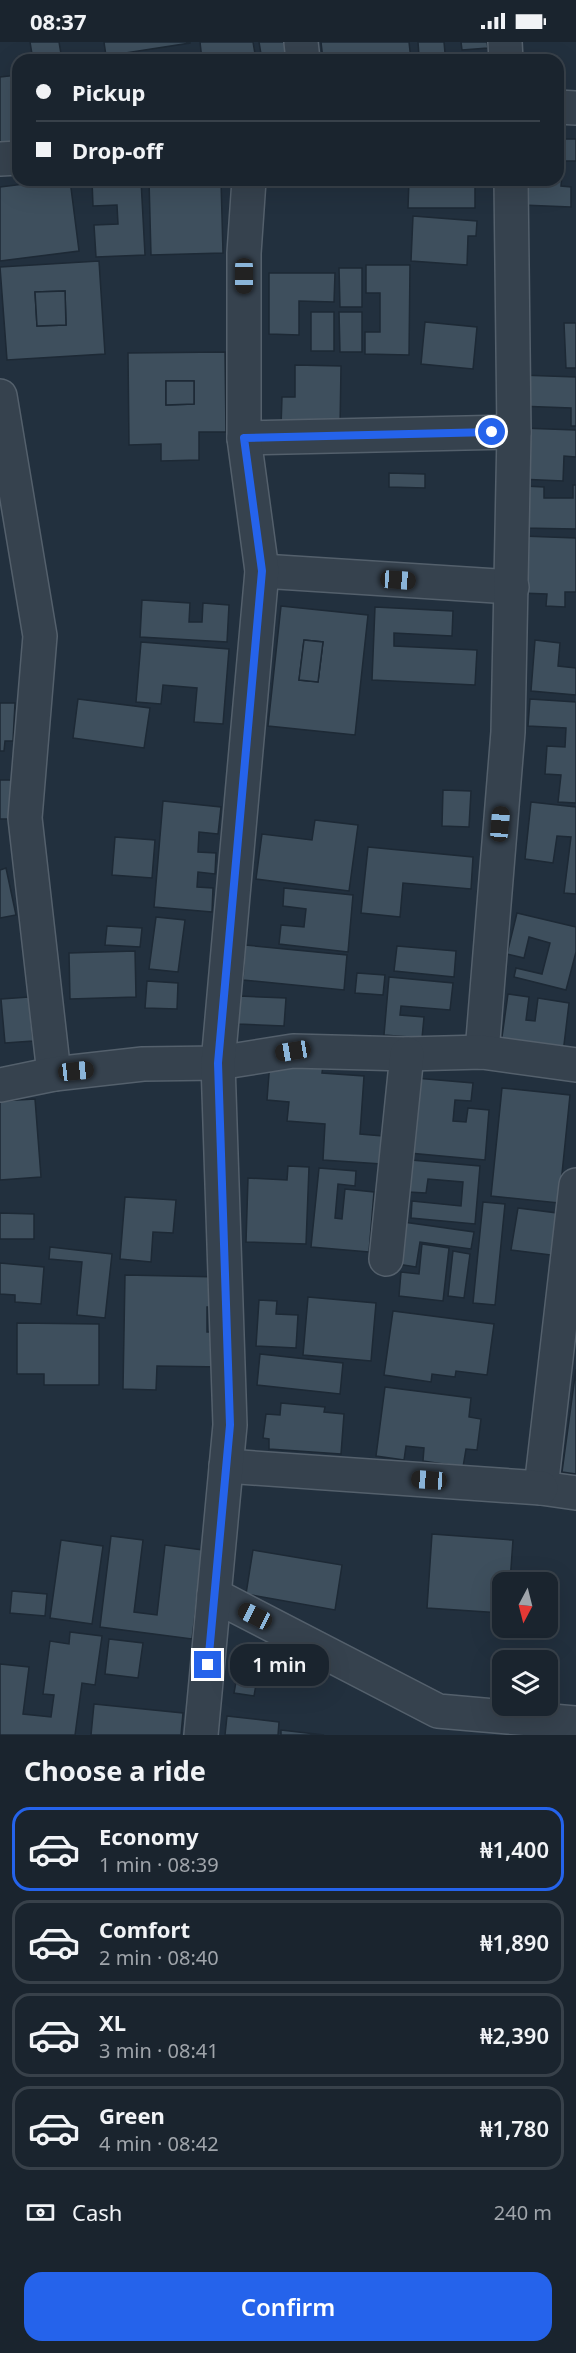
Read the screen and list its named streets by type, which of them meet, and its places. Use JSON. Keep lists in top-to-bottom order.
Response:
{
  "north": "bottom",
  "page": {
    "status": "08:37",
    "banner": ["Pickup", "Drop-off"],
    "bubble": "1 min",
    "heading": "Choose a ride",
    "list": [
      {
        "name": "Economy",
        "note": "1 min · 08:39",
        "value": "₦1,400"
      },
      {
        "name": "Comfort",
        "note": "2 min · 08:40",
        "value": "₦1,890"
      },
      {
        "name": "XL",
        "note": "3 min · 08:41",
        "value": "₦2,390"
      },
      {
        "name": "Green",
        "note": "4 min · 08:42",
        "value": "₦1,780"
      }
    ],
    "pay": ["Cash", "240 m"],
    "buttons": "Confirm"
  }
}
